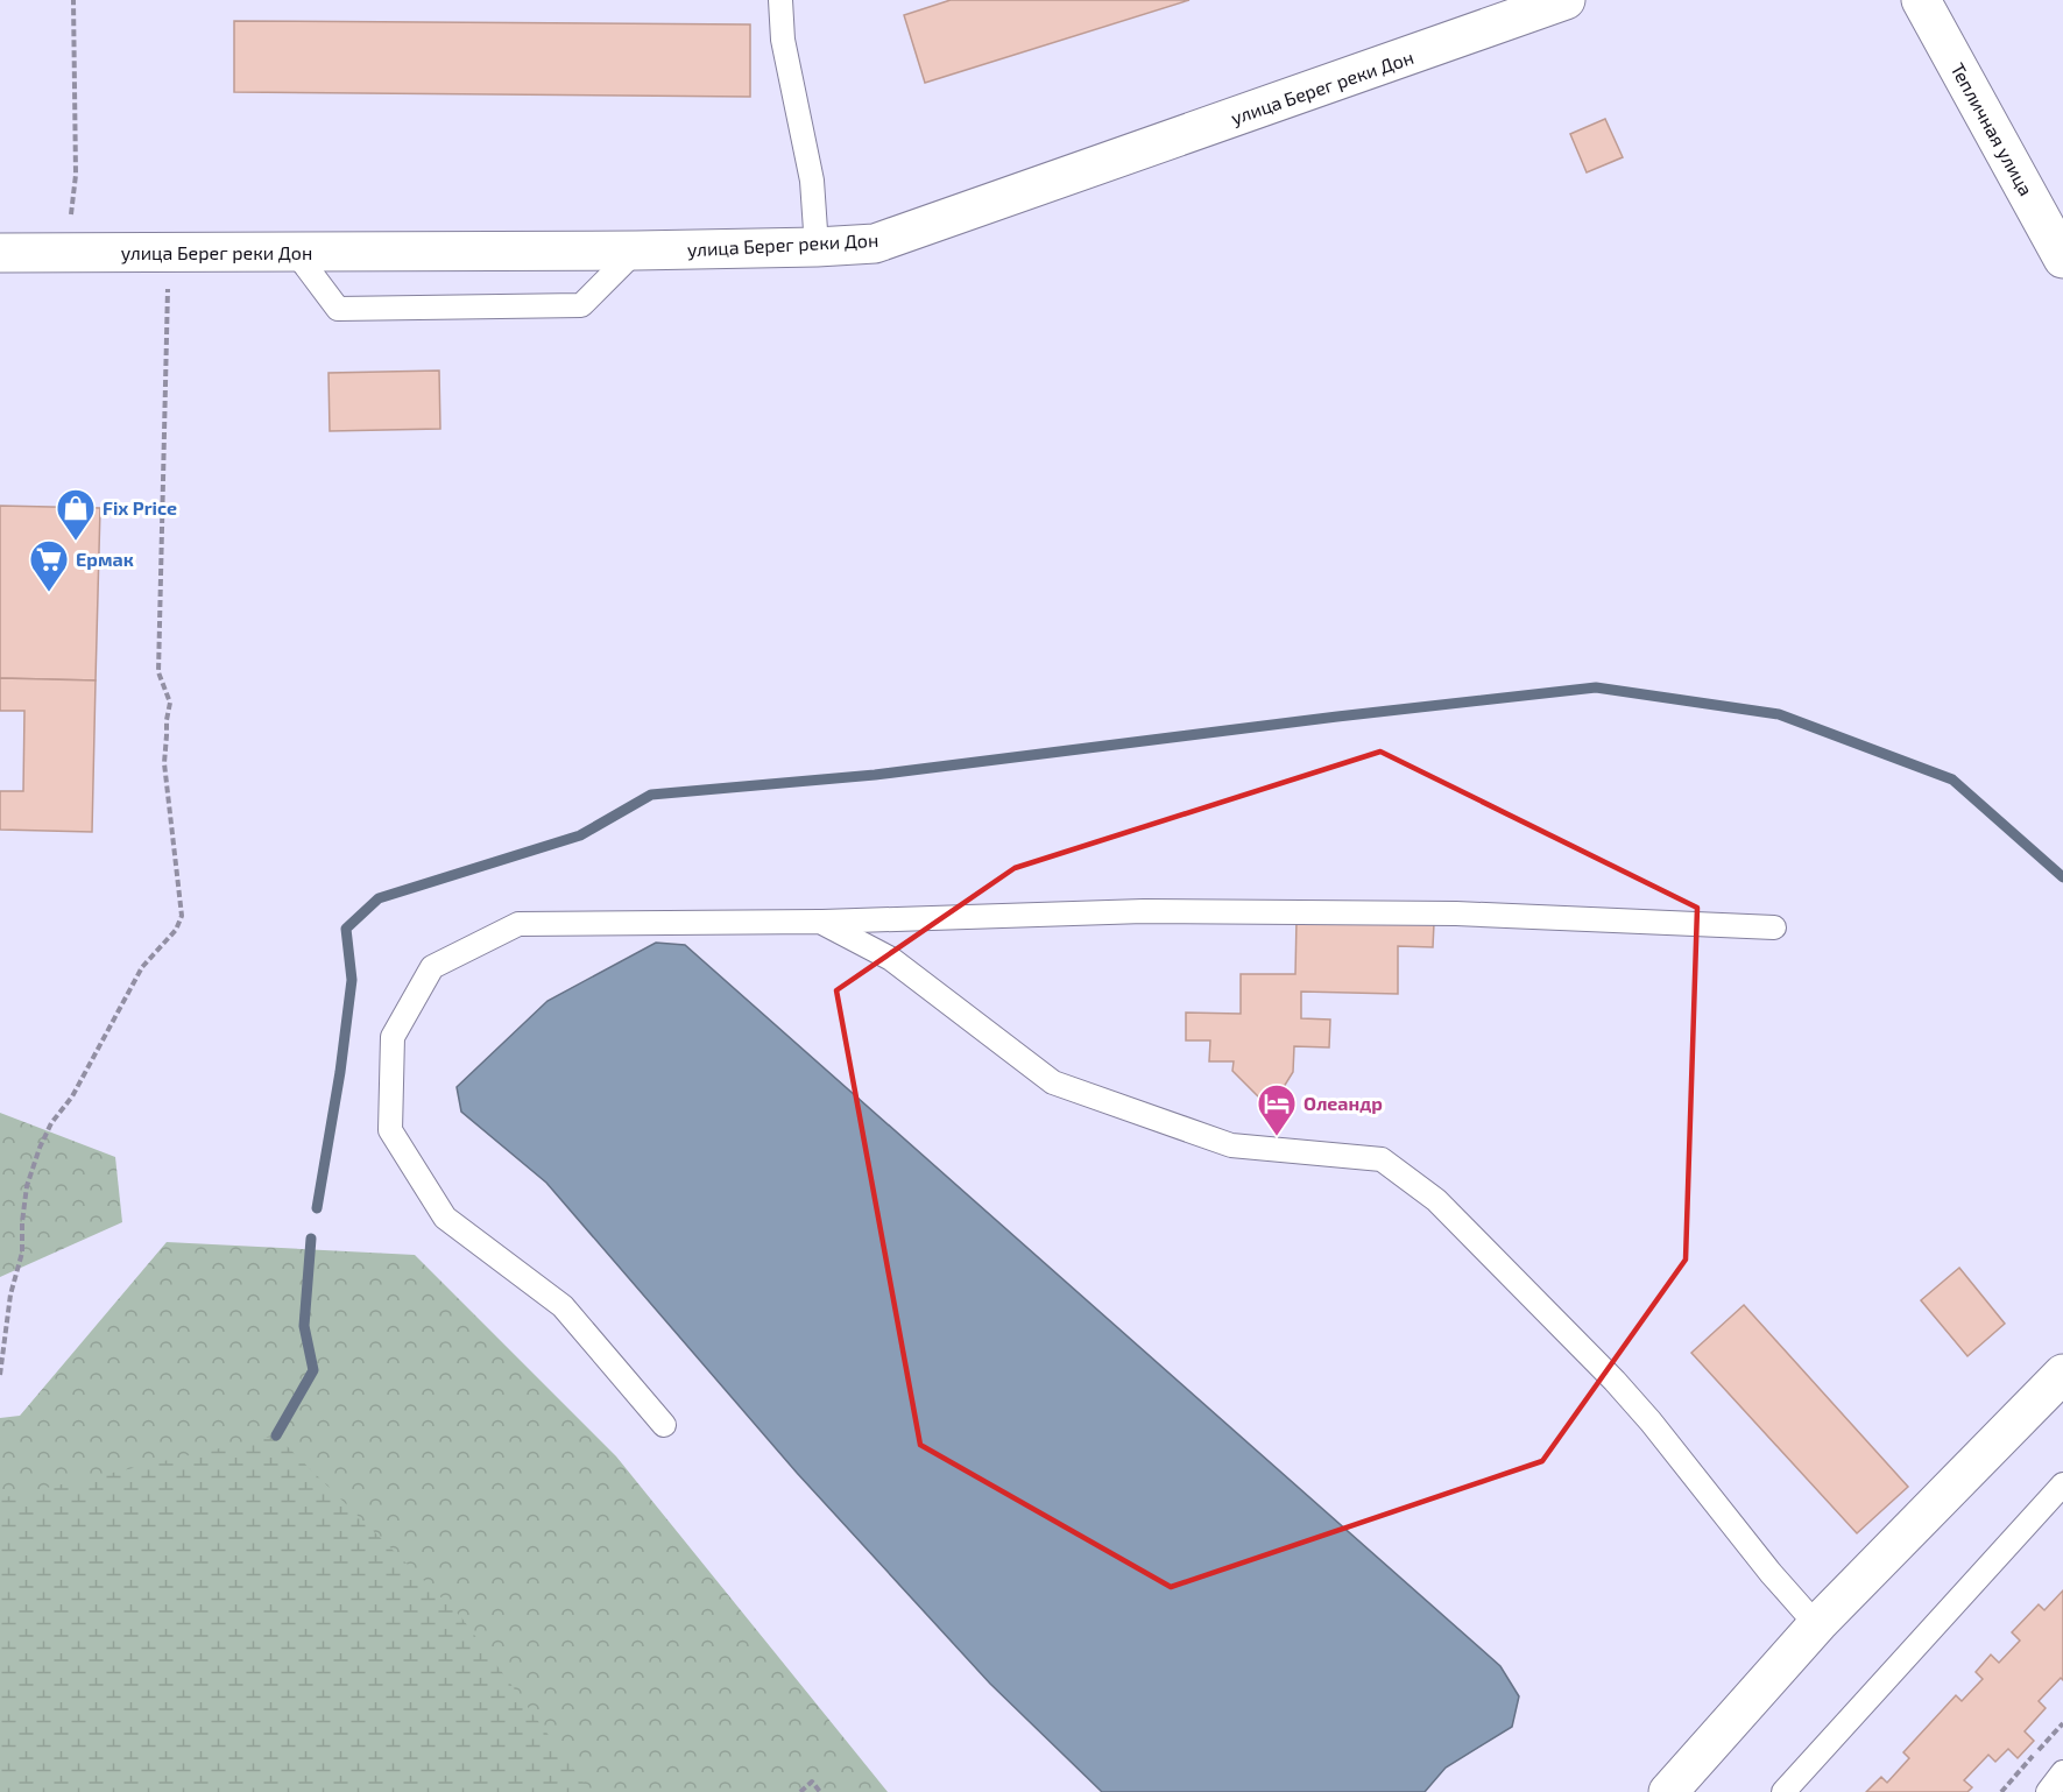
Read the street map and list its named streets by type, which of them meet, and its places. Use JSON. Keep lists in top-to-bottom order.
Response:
{
  "streets": {
    "street": ["улица Берег реки Дон", "Тепличная улица"]
  },
  "places": {
    "shop": ["Fix Price"],
    "supermarket": ["Ермак"],
    "hotel": ["Олеандр"]
  }
}
